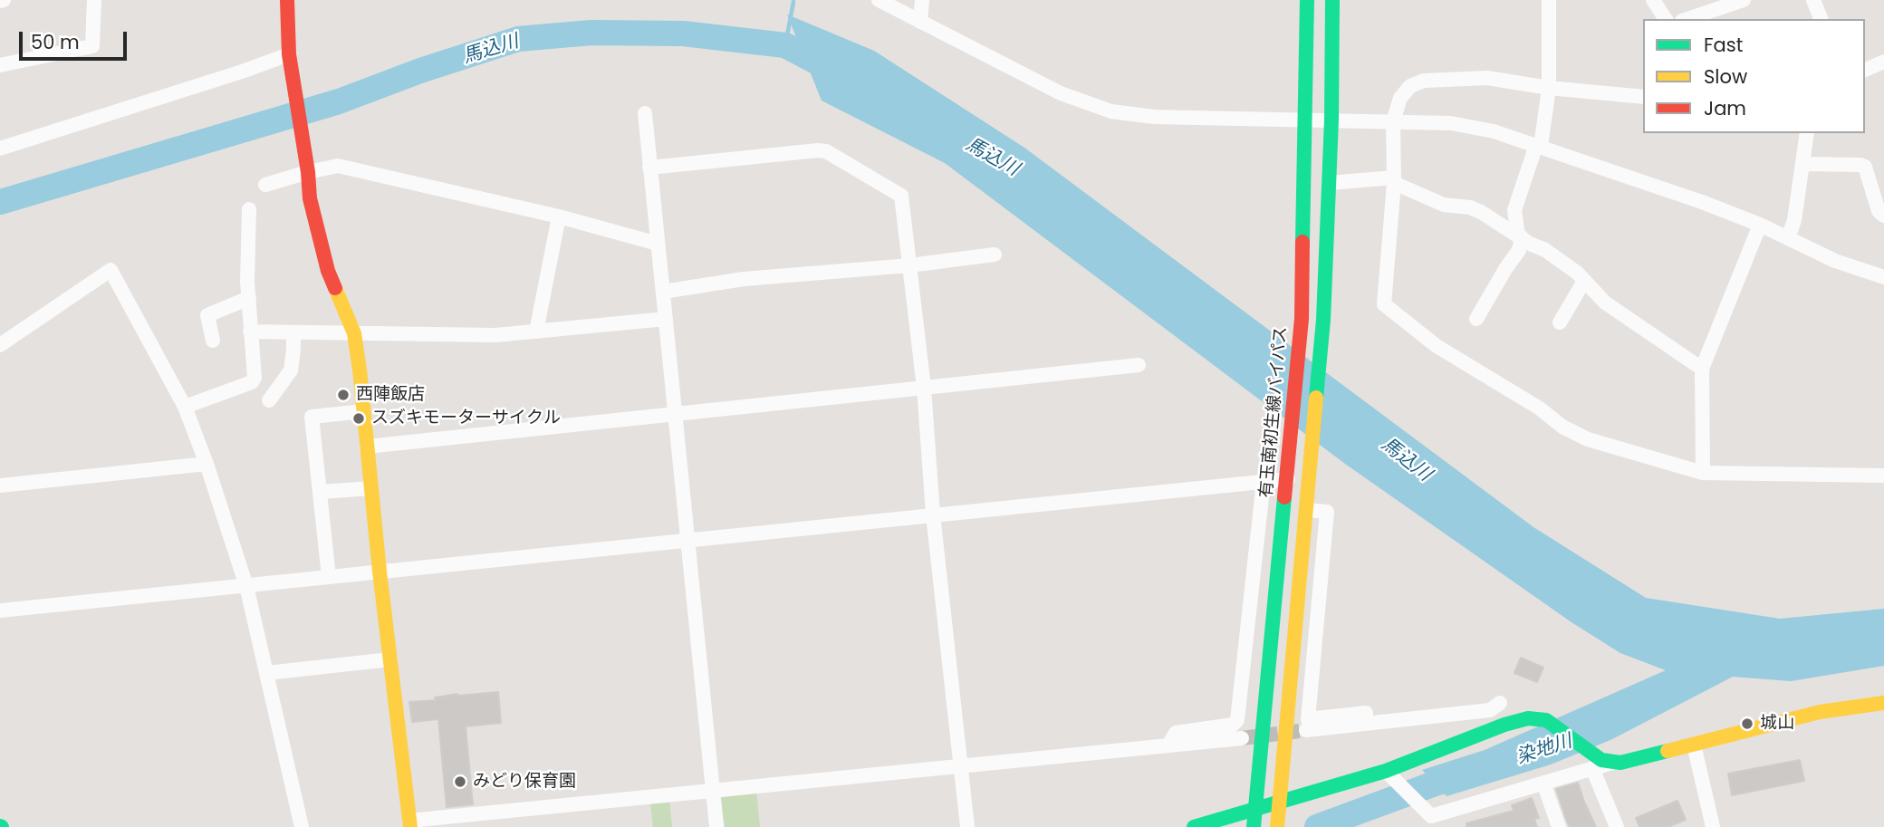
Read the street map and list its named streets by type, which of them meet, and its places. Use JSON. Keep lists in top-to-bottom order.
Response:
{
  "streets": {
    "street": ["有玉南初生線バイパス"]
  },
  "water": ["馬込川", "染地川"],
  "places": [
    "西陣飯店",
    "スズキモーターサイクル",
    "城山",
    "みどり保育園"
  ],
  "legend": ["Fast", "Slow", "Jam"],
  "scale_bar": "50 m"
}
